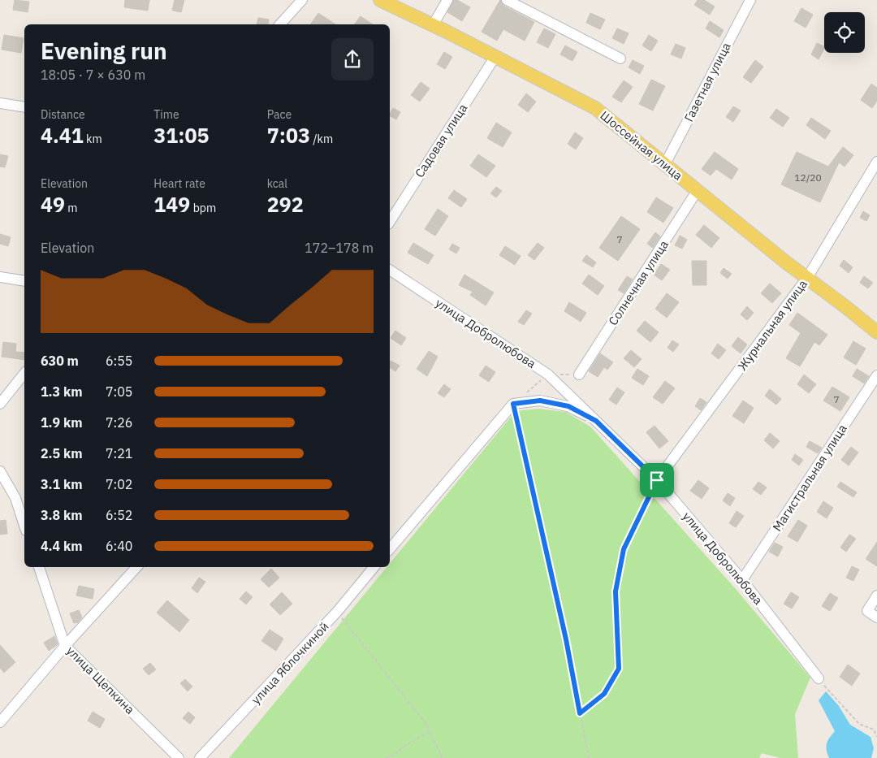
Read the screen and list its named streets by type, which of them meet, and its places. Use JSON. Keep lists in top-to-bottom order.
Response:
{
  "streets": {
    "main road": ["Шоссейная улица"],
    "street": [
      "Газетная улица",
      "Садовая улица",
      "Солнечная улица",
      "Журнальная улица",
      "улица Добролюбова",
      "Магистральная улица",
      "улица Яблочкиной",
      "улица Щепкина"
    ]
  },
  "crossings": [
    ["Газетная улица", "Шоссейная улица"],
    ["Садовая улица", "Шоссейная улица"],
    ["Шоссейная улица", "Солнечная улица"],
    ["Шоссейная улица", "Журнальная улица"],
    ["Журнальная улица", "улица Добролюбова"],
    ["улица Добролюбова", "Магистральная улица"]
  ],
  "house_numbers": ["12/20", "7", "7"],
  "page": {
    "heading": ["Evening run", "18:05 · 7 × 630 m"],
    "stats": [
      ["Distance", "4.41 km"],
      ["Time", "31:05"],
      ["Pace", "7:03 /km"],
      ["Elevation", "49 m"],
      ["Heart rate", "149 bpm"],
      ["kcal", "292"]
    ],
    "chart": ["Elevation", "172–178 m"],
    "list": [
      {
        "name": "630 m",
        "note": "6:55"
      },
      {
        "name": "1.3 km",
        "note": "7:05"
      },
      {
        "name": "1.9 km",
        "note": "7:26"
      },
      {
        "name": "2.5 km",
        "note": "7:21"
      },
      {
        "name": "3.1 km",
        "note": "7:02"
      },
      {
        "name": "3.8 km",
        "note": "6:52"
      },
      {
        "name": "4.4 km",
        "note": "6:40"
      }
    ]
  }
}
